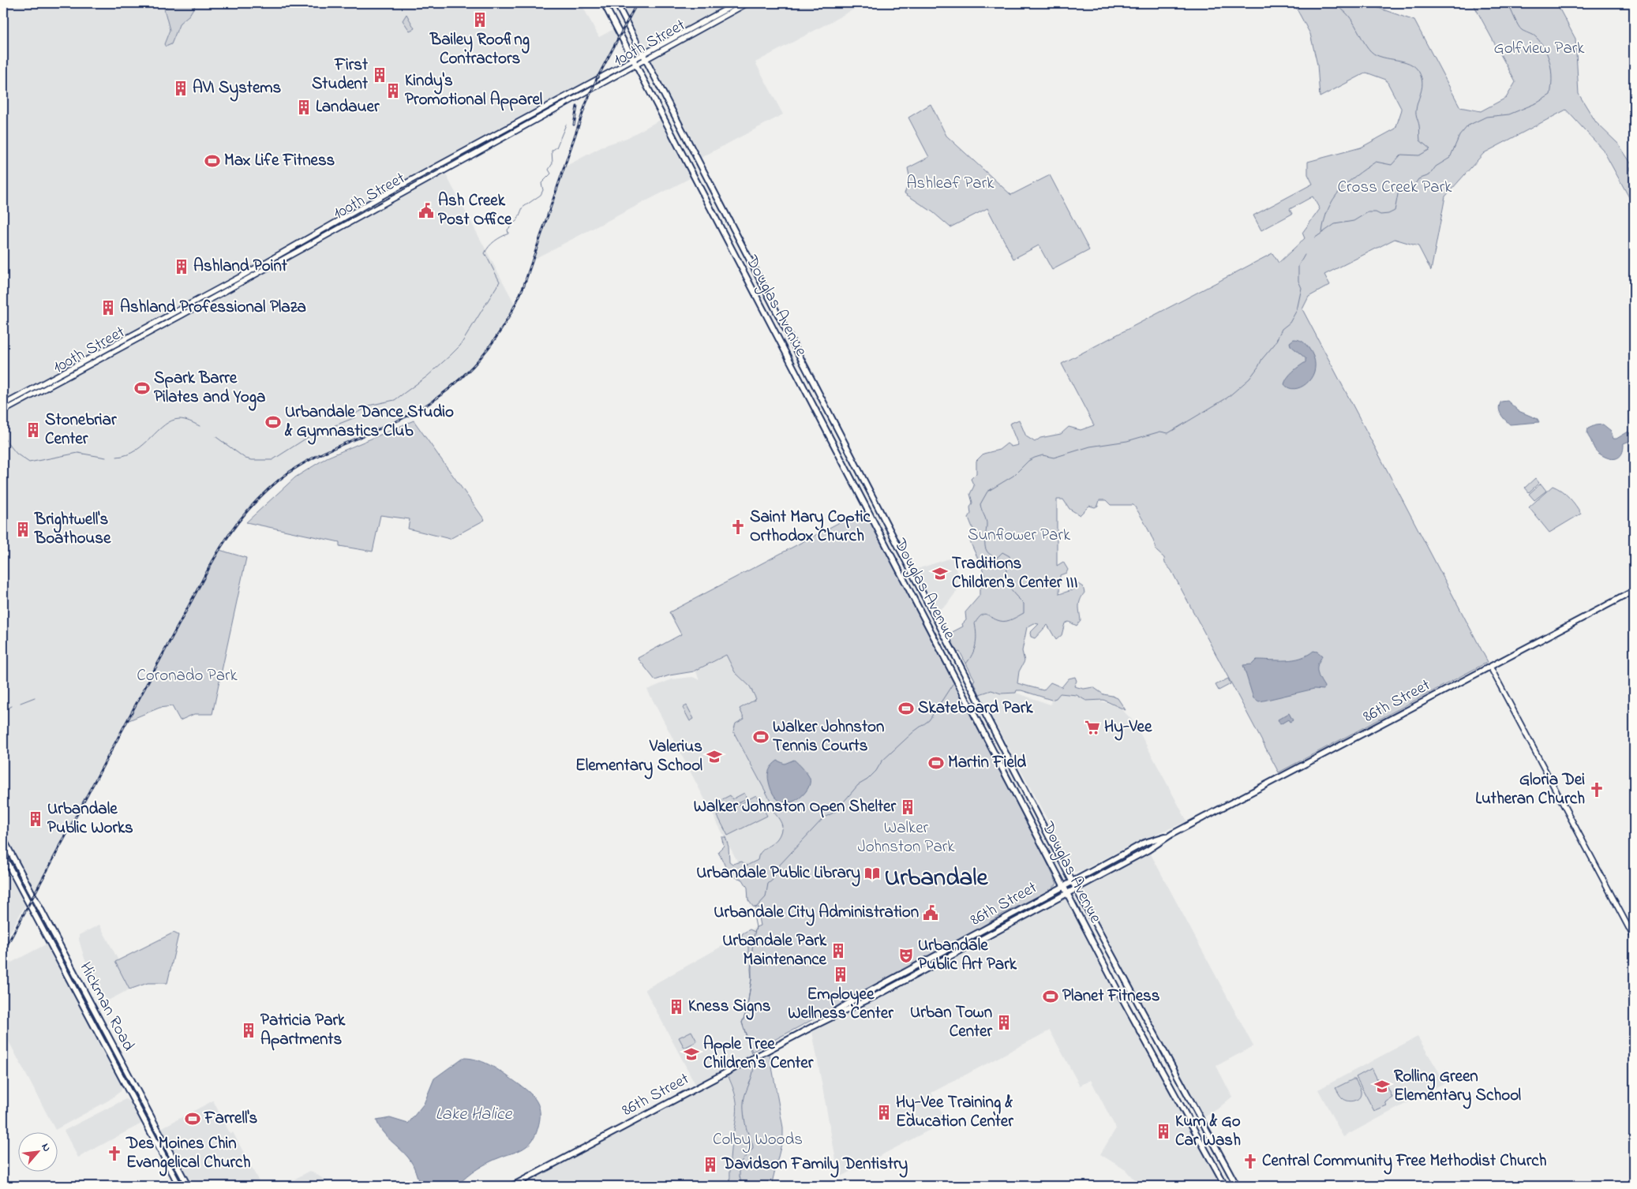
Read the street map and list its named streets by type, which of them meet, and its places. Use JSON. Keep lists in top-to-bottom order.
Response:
{
  "streets": {
    "main road": [
      "100th Street",
      "Douglas Avenue",
      "86th Street",
      "Hickman Road"
    ]
  },
  "crossings": [
    ["100th Street", "Douglas Avenue"],
    ["Douglas Avenue", "86th Street"]
  ],
  "districts": ["Urbandale"],
  "water": ["Lake Halice"],
  "parks": [
    "Golfview Park",
    "Ashleaf Park",
    "Cross Creek Park",
    "Sunflower Park",
    "Coronado Park",
    "Walker Johnston Park",
    "Colby Woods"
  ],
  "places": {
    "building": [
      "Bailey Roofing Contractors",
      "First Student",
      "AVI Systems",
      "Kindy's Promotional Apparel",
      "Landauer",
      "Ashland Point",
      "Ashland Professional Plaza",
      "Stonebriar Center",
      "Brightwell's Boathouse",
      "Walker Johnston Open Shelter",
      "Urbandale Public Works",
      "Urbandale Park Maintenance",
      "Employee Wellness Center",
      "Kness Signs",
      "Urban Town Center",
      "Patricia Park Apartments",
      "Hy-Vee Training & Education Center",
      "Kum & Go Car Wash",
      "Davidson Family Dentistry"
    ],
    "sports": [
      "Max Life Fitness",
      "Spark Barre Pilates and Yoga",
      "Urbandale Dance Studio & Gymnastics Club",
      "Skateboard Park",
      "Walker Johnston Tennis Courts",
      "Martin Field",
      "Planet Fitness",
      "Farrell's"
    ],
    "public building": ["Ash Creek Post Office", "Urbandale City Administration"],
    "church": [
      "Saint Mary Coptic Orthodox Church",
      "Gloria Dei Lutheran Church",
      "Des Moines Chin Evangelical Church",
      "Central Community Free Methodist Church"
    ],
    "school or university": [
      "Traditions Children's Center III",
      "Valerius Elementary School",
      "Apple Tree Children's Center",
      "Rolling Green Elementary School"
    ],
    "supermarket": ["Hy-Vee"],
    "library": ["Urbandale Public Library"],
    "theatre": ["Urbandale Public Art Park"]
  },
  "north": "top right"
}
